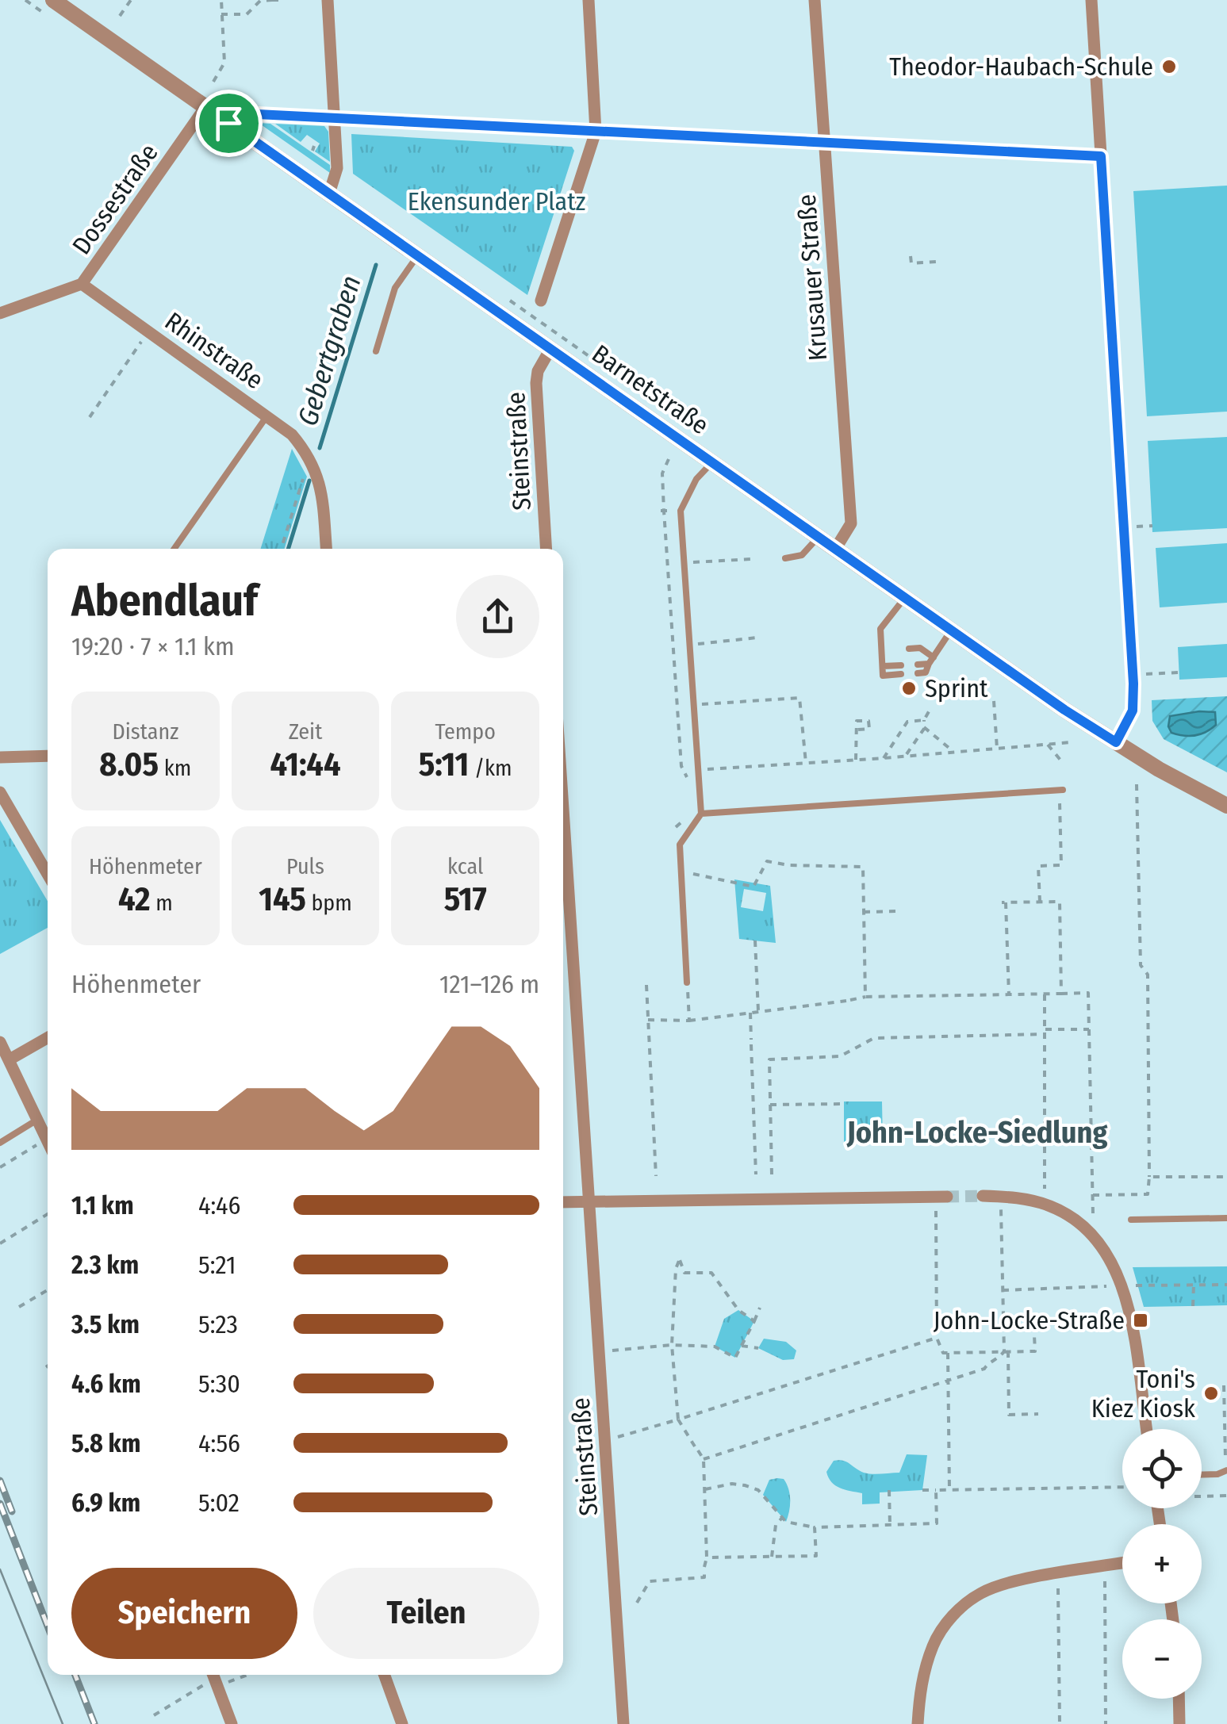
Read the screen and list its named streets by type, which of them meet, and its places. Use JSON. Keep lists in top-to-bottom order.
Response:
{
  "streets": {
    "street": [
      "Dossestraße",
      "Krusauer Straße",
      "Rhinstraße",
      "Barnetstraße",
      "Steinstraße"
    ]
  },
  "crossings": [
    ["Dossestraße", "Rhinstraße"],
    ["Dossestraße", "Barnetstraße"],
    ["Krusauer Straße", "Barnetstraße"],
    ["Barnetstraße", "Steinstraße"]
  ],
  "districts": ["John-Locke-Siedlung"],
  "water": ["Gebertgraben"],
  "parks": ["Ekensunder Platz"],
  "places": {
    "other": ["Theodor-Haubach-Schule", "Sprint", "Toni's Kiez Kiosk"],
    "transit": ["John-Locke-Straße"]
  },
  "page": {
    "heading": ["Abendlauf", "19:20 · 7 × 1.1 km"],
    "stats": [
      ["Distanz", "8.05 km"],
      ["Zeit", "41:44"],
      ["Tempo", "5:11 /km"],
      ["Höhenmeter", "42 m"],
      ["Puls", "145 bpm"],
      ["kcal", "517"]
    ],
    "chart": ["Höhenmeter", "121–126 m"],
    "list": [
      {
        "name": "1.1 km",
        "note": "4:46"
      },
      {
        "name": "2.3 km",
        "note": "5:21"
      },
      {
        "name": "3.5 km",
        "note": "5:23"
      },
      {
        "name": "4.6 km",
        "note": "5:30"
      },
      {
        "name": "5.8 km",
        "note": "4:56"
      },
      {
        "name": "6.9 km",
        "note": "5:02"
      }
    ],
    "map_buttons": ["+", "−"],
    "buttons": ["Speichern", "Teilen"]
  }
}
